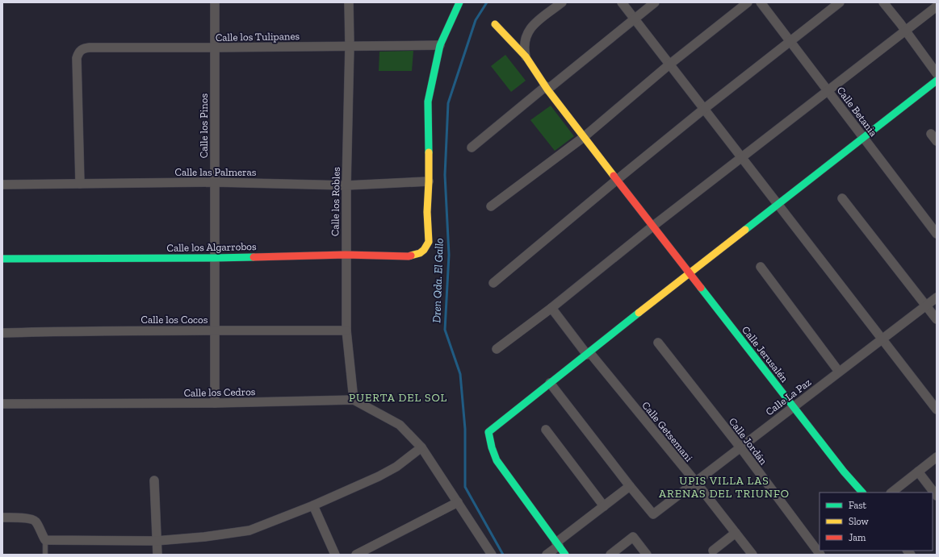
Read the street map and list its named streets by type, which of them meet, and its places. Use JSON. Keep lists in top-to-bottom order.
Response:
{
  "streets": {
    "street": [
      "Calle los Tulipanes",
      "Calle Betania",
      "Calle los Pinos",
      "Calle las Palmeras",
      "Calle los Robles",
      "Calle los Algarrobos",
      "Calle los Cocos",
      "Calle Jerusalén",
      "Calle los Cedros",
      "Calle La Paz",
      "Calle Getsemani",
      "Calle Jordán"
    ]
  },
  "crossings": [
    ["Calle los Tulipanes", "Calle los Pinos"],
    ["Calle los Tulipanes", "Calle las Palmeras"],
    ["Calle los Tulipanes", "Calle los Robles"],
    ["Calle los Pinos", "Calle las Palmeras"],
    ["Calle los Pinos", "Calle los Algarrobos"],
    ["Calle los Pinos", "Calle los Cocos"],
    ["Calle los Pinos", "Calle los Cedros"],
    ["Calle las Palmeras", "Calle los Robles"],
    ["Calle las Palmeras", "Calle los Algarrobos"],
    ["Calle los Robles", "Calle los Algarrobos"],
    ["Calle los Robles", "Calle los Cocos"],
    ["Calle los Robles", "Calle los Cedros"],
    ["Calle Jerusalén", "Calle La Paz"],
    ["Calle La Paz", "Calle Getsemani"],
    ["Calle La Paz", "Calle Jordán"]
  ],
  "districts": ["PUERTA DEL SOL", "UPIS VILLA LAS ARENAS DEL TRIUNFO"],
  "water": ["Dren Qda. El Gallo"],
  "legend": ["Fast", "Slow", "Jam"]
}
